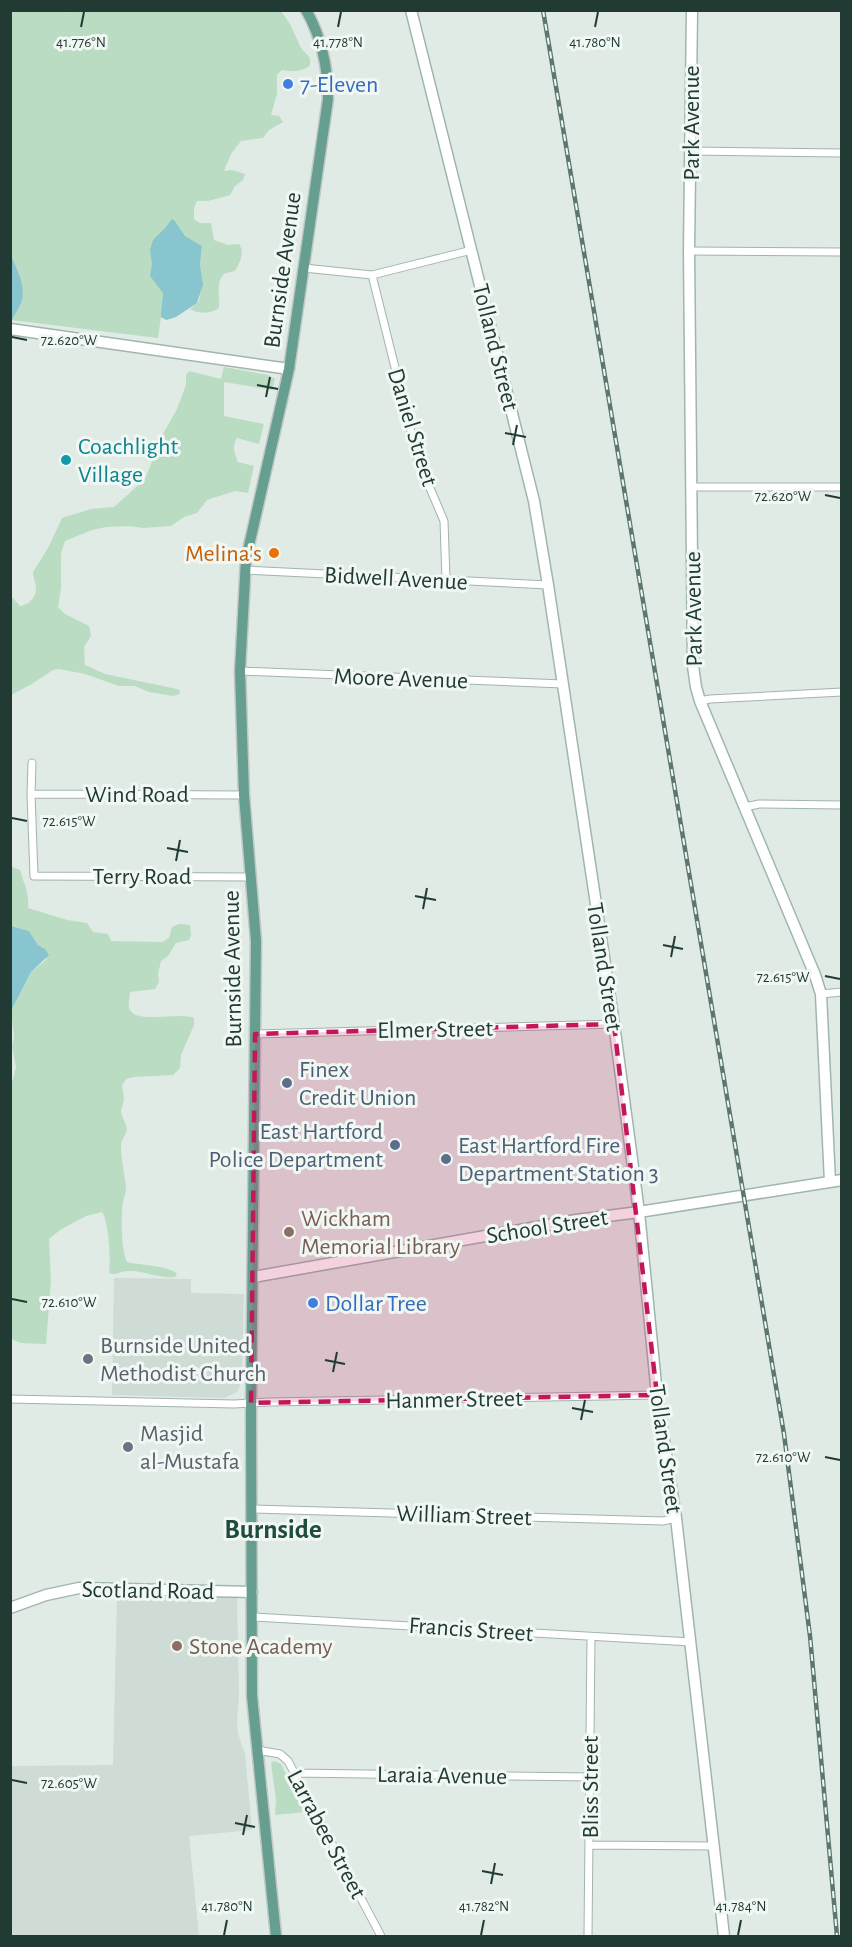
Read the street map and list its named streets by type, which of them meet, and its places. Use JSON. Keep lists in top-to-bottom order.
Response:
{
  "streets": {
    "main road": [
      "Park Avenue",
      "Burnside Avenue",
      "Tolland Street",
      "School Street",
      "Scotland Road"
    ],
    "street": [
      "Daniel Street",
      "Bidwell Avenue",
      "Moore Avenue",
      "Wind Road",
      "Terry Road",
      "Elmer Street",
      "Hanmer Street",
      "William Street",
      "Francis Street",
      "Laraia Avenue",
      "Bliss Street",
      "Larrabee Street"
    ]
  },
  "crossings": [
    ["Park Avenue", "School Street"],
    ["Burnside Avenue", "Bidwell Avenue"],
    ["Burnside Avenue", "Moore Avenue"],
    ["Burnside Avenue", "Wind Road"],
    ["Burnside Avenue", "Terry Road"],
    ["Burnside Avenue", "Elmer Street"],
    ["Burnside Avenue", "School Street"],
    ["Burnside Avenue", "Hanmer Street"],
    ["Burnside Avenue", "William Street"],
    ["Burnside Avenue", "Scotland Road"],
    ["Burnside Avenue", "Francis Street"],
    ["Burnside Avenue", "Larrabee Street"],
    ["Tolland Street", "Bidwell Avenue"],
    ["Tolland Street", "Moore Avenue"],
    ["Tolland Street", "Elmer Street"],
    ["Tolland Street", "School Street"],
    ["Tolland Street", "Hanmer Street"],
    ["Tolland Street", "William Street"],
    ["Tolland Street", "Francis Street"],
    ["Daniel Street", "Bidwell Avenue"],
    ["Wind Road", "Terry Road"],
    ["Francis Street", "Bliss Street"],
    ["Laraia Avenue", "Bliss Street"],
    ["Laraia Avenue", "Larrabee Street"]
  ],
  "districts": ["Burnside"],
  "places": [
    "7-Eleven",
    "Coachlight Village",
    "Melina's",
    "Finex Credit Union",
    "East Hartford Police Department",
    "East Hartford Fire Department Station 3",
    "Wickham Memorial Library",
    "Dollar Tree",
    "Burnside United Methodist Church",
    "Masjid al-Mustafa",
    "Stone Academy"
  ],
  "coordinates": [
    "41.776°N",
    "41.778°N",
    "41.780°N",
    "72.620°W",
    "72.615°W",
    "72.610°W",
    "72.605°W",
    "41.782°N",
    "41.784°N"
  ]
}
